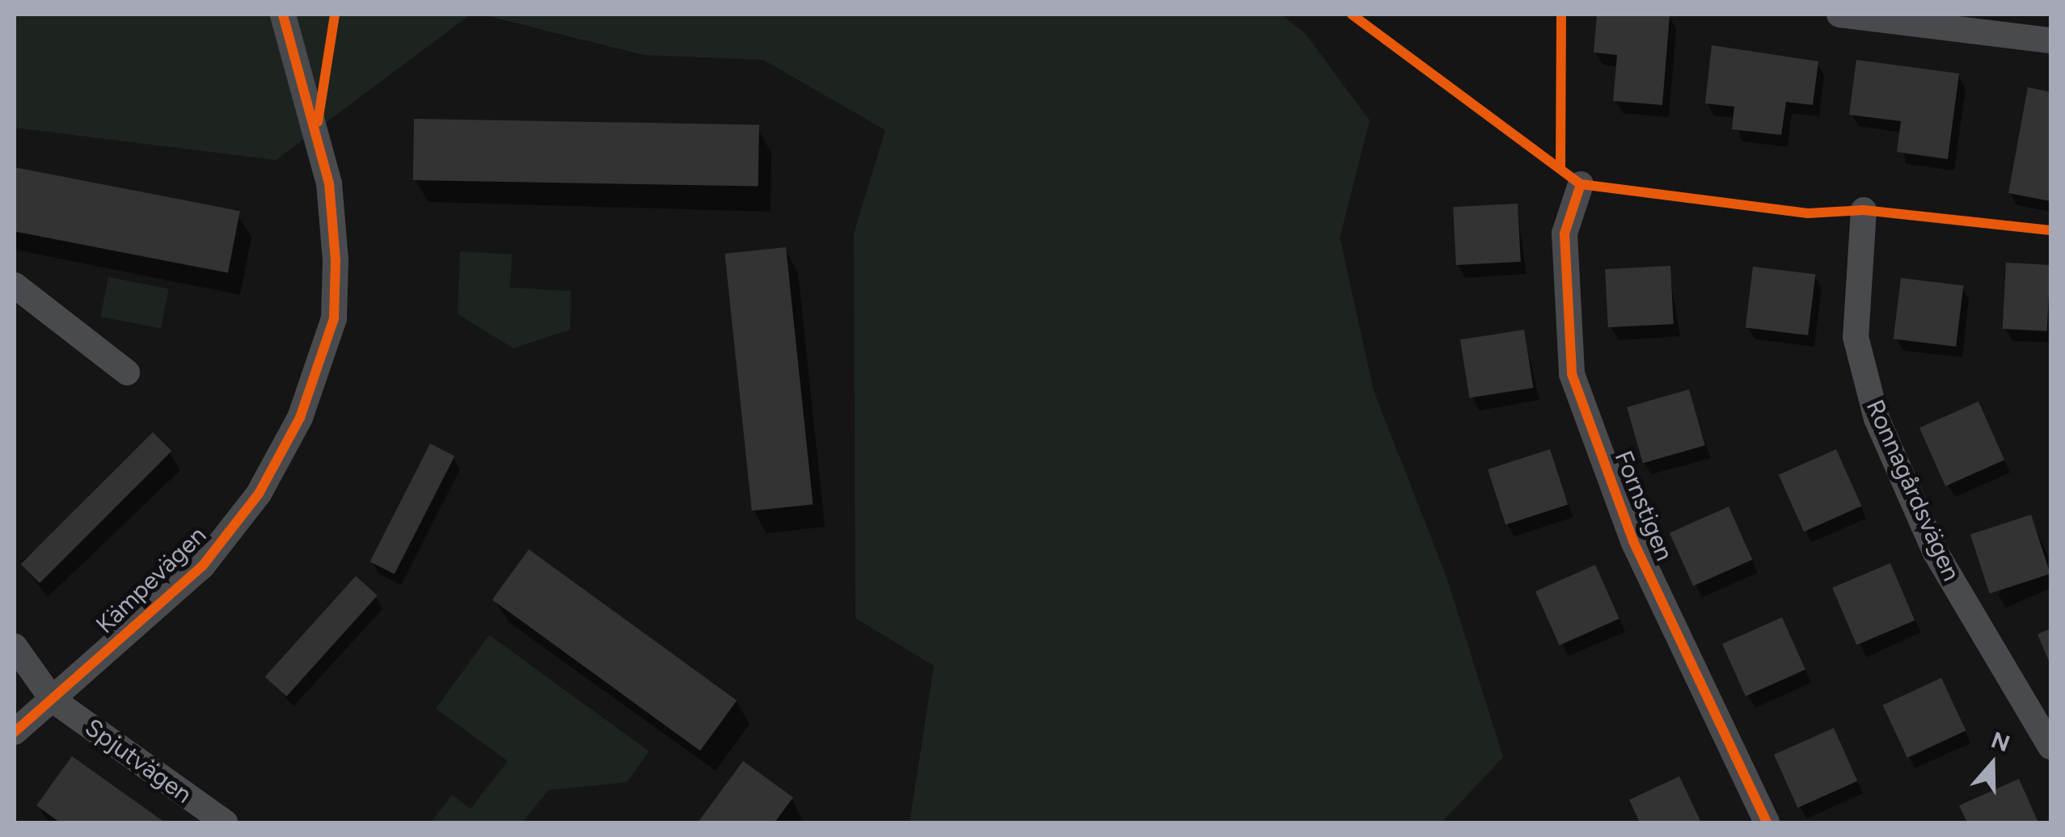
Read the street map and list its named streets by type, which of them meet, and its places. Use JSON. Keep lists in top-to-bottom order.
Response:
{
  "streets": {
    "street": [
      "Ronnagårdsvägen",
      "Fornstigen",
      "Kämpevägen",
      "Spjutvägen"
    ]
  },
  "crossings": [
    ["Kämpevägen", "Spjutvägen"]
  ],
  "north": "top"
}
